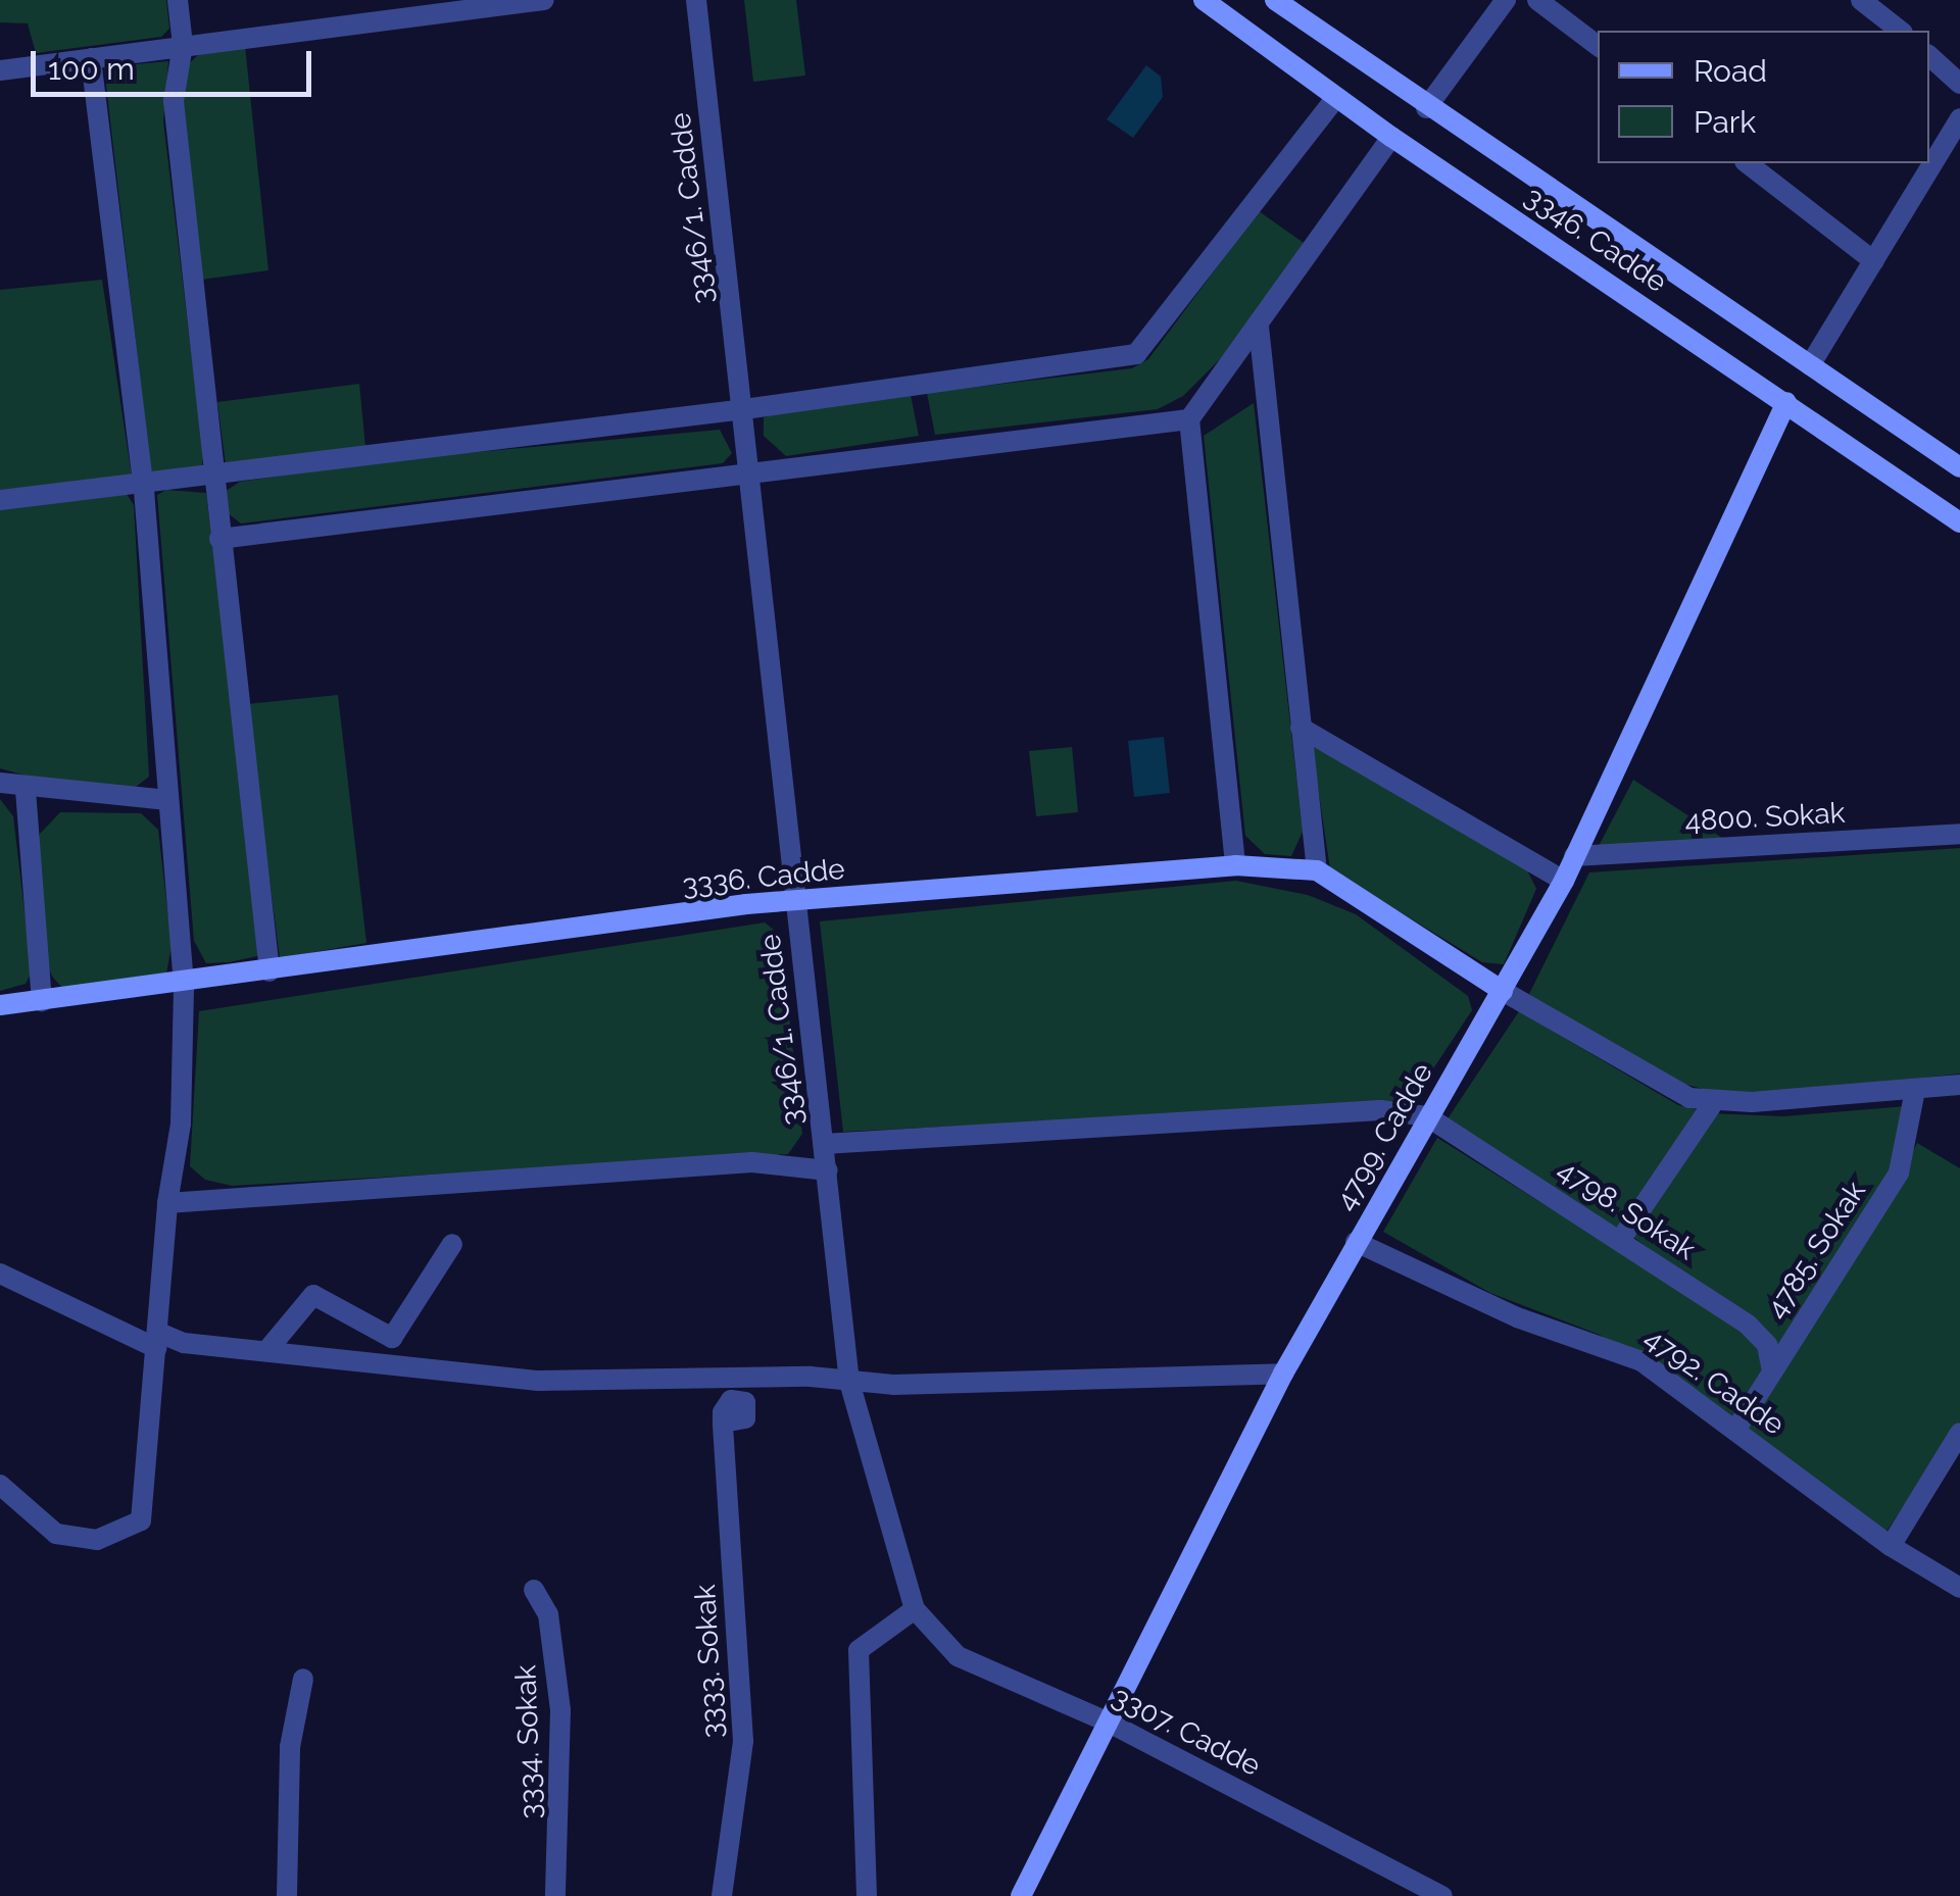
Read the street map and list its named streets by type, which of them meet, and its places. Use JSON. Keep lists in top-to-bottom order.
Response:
{
  "streets": {
    "street": [
      "3346/1. Cadde",
      "3346. Cadde",
      "4800. Sokak",
      "3336. Cadde",
      "4799. Cadde",
      "4798. Sokak",
      "4785. Sokak",
      "4792. Cadde",
      "3333. Sokak",
      "3307. Cadde",
      "3334. Sokak"
    ]
  },
  "crossings": [
    ["3346/1. Cadde", "3336. Cadde"],
    ["3346/1. Cadde", "3307. Cadde"],
    ["3346. Cadde", "4799. Cadde"],
    ["4800. Sokak", "4799. Cadde"],
    ["3336. Cadde", "4799. Cadde"],
    ["4799. Cadde", "4798. Sokak"],
    ["4799. Cadde", "4792. Cadde"],
    ["4799. Cadde", "3307. Cadde"],
    ["4798. Sokak", "4785. Sokak"],
    ["4785. Sokak", "4792. Cadde"]
  ],
  "legend": ["Road", "Park"],
  "scale_bar": "100 m"
}
